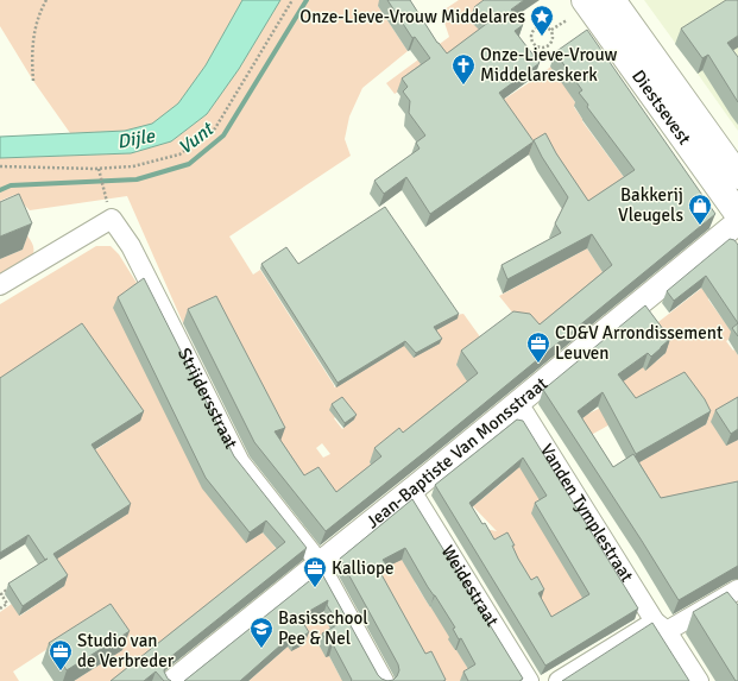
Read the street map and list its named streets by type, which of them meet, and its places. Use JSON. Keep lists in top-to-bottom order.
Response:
{
  "streets": {
    "main road": ["Diestsevest"],
    "street": [
      "Strijdersstraat",
      "Jean-Baptiste Van Monsstraat",
      "Vanden Tymplestraat",
      "Weidestraat"
    ]
  },
  "crossings": [
    ["Strijdersstraat", "Jean-Baptiste Van Monsstraat"],
    ["Jean-Baptiste Van Monsstraat", "Vanden Tymplestraat"],
    ["Jean-Baptiste Van Monsstraat", "Weidestraat"]
  ],
  "water": ["Dijle", "Vunt"],
  "places": {
    "place": ["Onze-Lieve-Vrouw Middelares"],
    "church": ["Onze-Lieve-Vrouw Middelareskerk"],
    "shop": ["Bakkerij Vleugels"],
    "office": ["CD&V Arrondissement Leuven", "Kalliope", "Studio van de Verbreder"],
    "school or university": ["Basisschool Pee & Nel"]
  }
}
